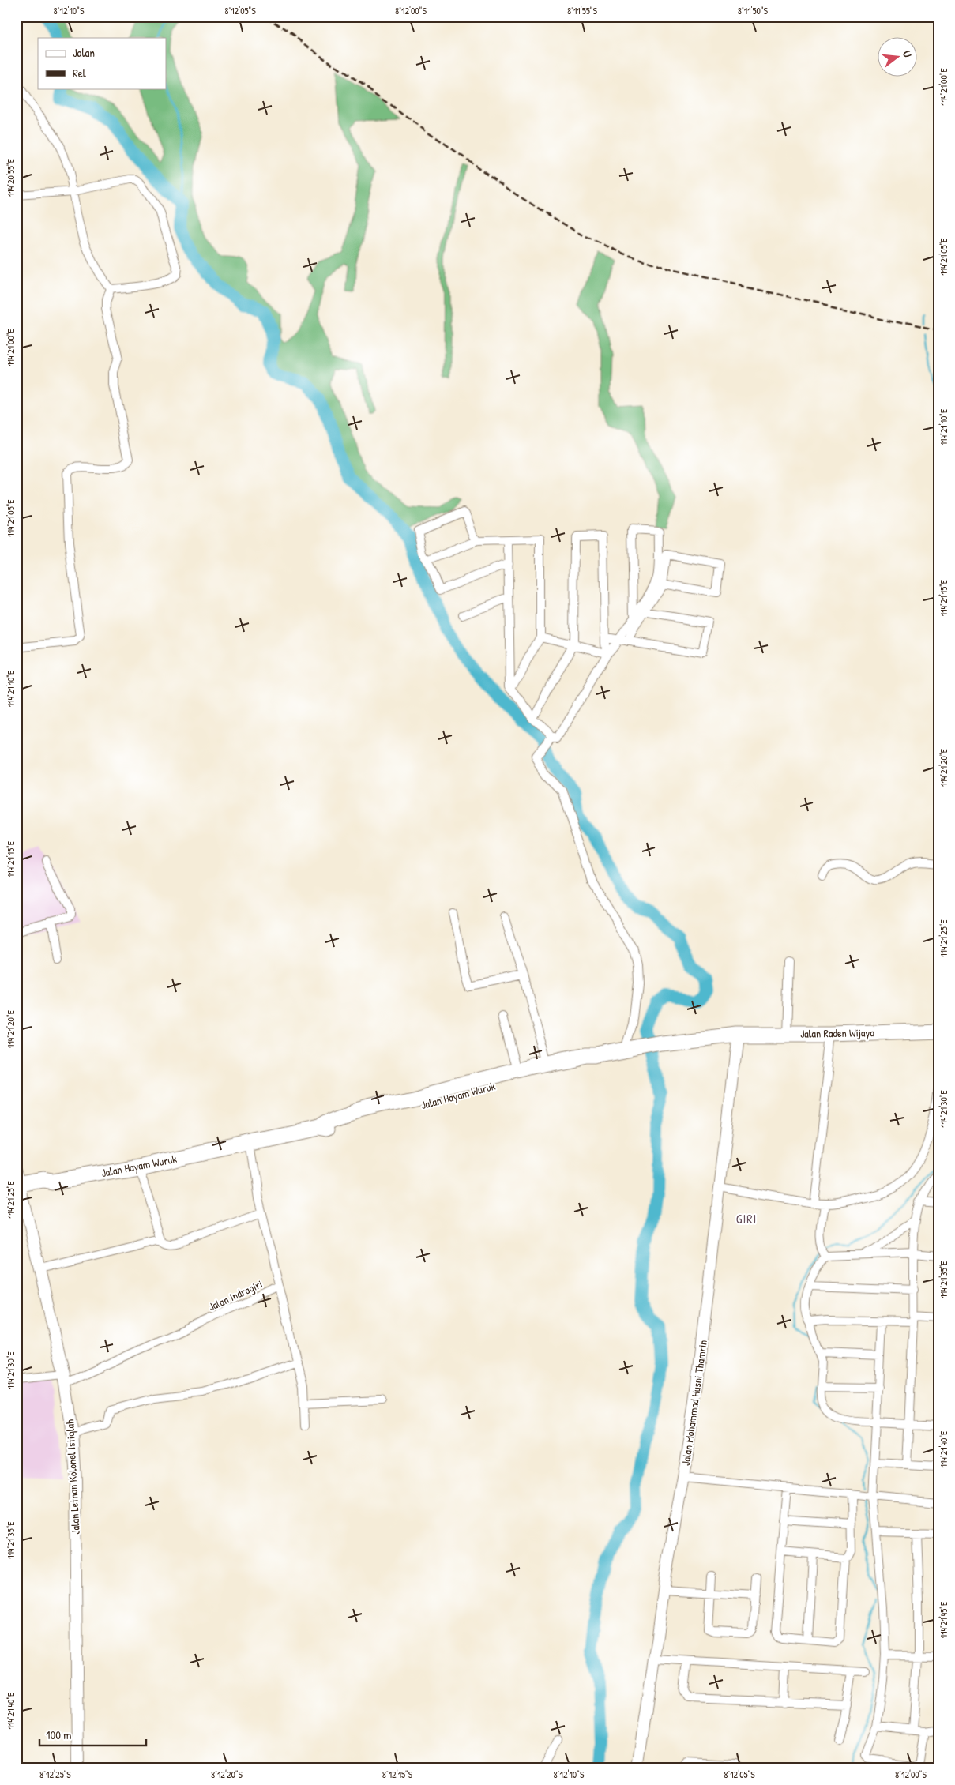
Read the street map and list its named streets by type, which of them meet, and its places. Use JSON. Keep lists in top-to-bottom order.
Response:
{
  "streets": {
    "highway": ["Jalan Raden Wijaya", "Jalan Hayam Wuruk"],
    "street": ["Jalan Indragiri", "Jalan Mohammad Husni Thamrin", "Jalan Letnan Kolonel Istiqlah"]
  },
  "crossings": [
    ["Jalan Raden Wijaya", "Jalan Hayam Wuruk"],
    ["Jalan Raden Wijaya", "Jalan Mohammad Husni Thamrin"],
    ["Jalan Hayam Wuruk", "Jalan Indragiri"],
    ["Jalan Hayam Wuruk", "Jalan Mohammad Husni Thamrin"],
    ["Jalan Hayam Wuruk", "Jalan Letnan Kolonel Istiqlah"],
    ["Jalan Indragiri", "Jalan Letnan Kolonel Istiqlah"]
  ],
  "districts": ["GIRI"],
  "legend": ["Jalan", "Rel"],
  "scale_bar": "100 m",
  "north": "right",
  "coordinates": [
    "8°12'10\"S",
    "8°12'05\"S",
    "8°12'00\"S",
    "8°11'55\"S",
    "8°11'50\"S",
    "114°21'00\"E",
    "114°20'55\"E",
    "114°21'05\"E",
    "114°21'10\"E",
    "114°21'15\"E",
    "114°21'20\"E",
    "114°21'25\"E",
    "114°21'30\"E",
    "114°21'35\"E",
    "114°21'40\"E",
    "114°21'45\"E",
    "8°12'25\"S",
    "8°12'20\"S",
    "8°12'15\"S"
  ]
}
